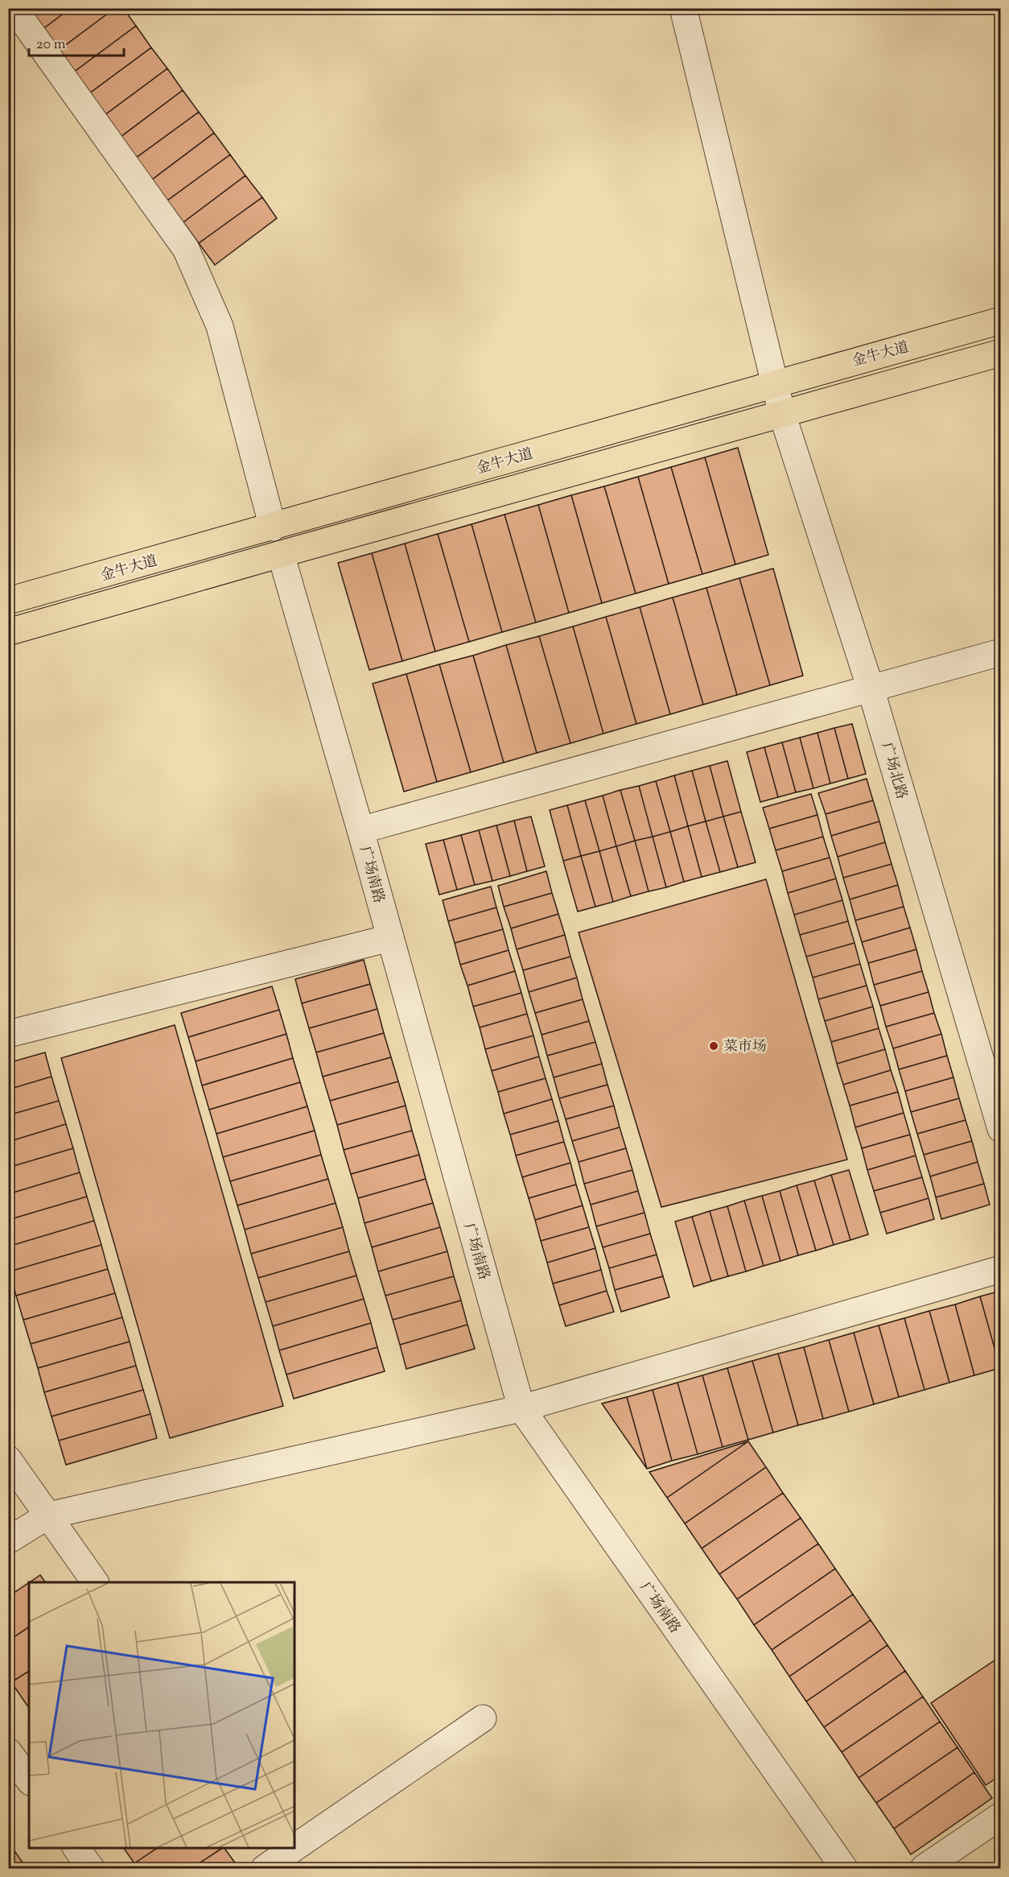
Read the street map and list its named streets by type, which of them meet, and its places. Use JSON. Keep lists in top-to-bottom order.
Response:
{
  "streets": {
    "main road": ["金牛大道"],
    "street": ["广场北路", "广场南路"]
  },
  "crossings": [
    ["金牛大道", "广场北路"],
    ["金牛大道", "广场南路"]
  ],
  "places": ["菜市场"],
  "scale_bar": "20 m"
}
